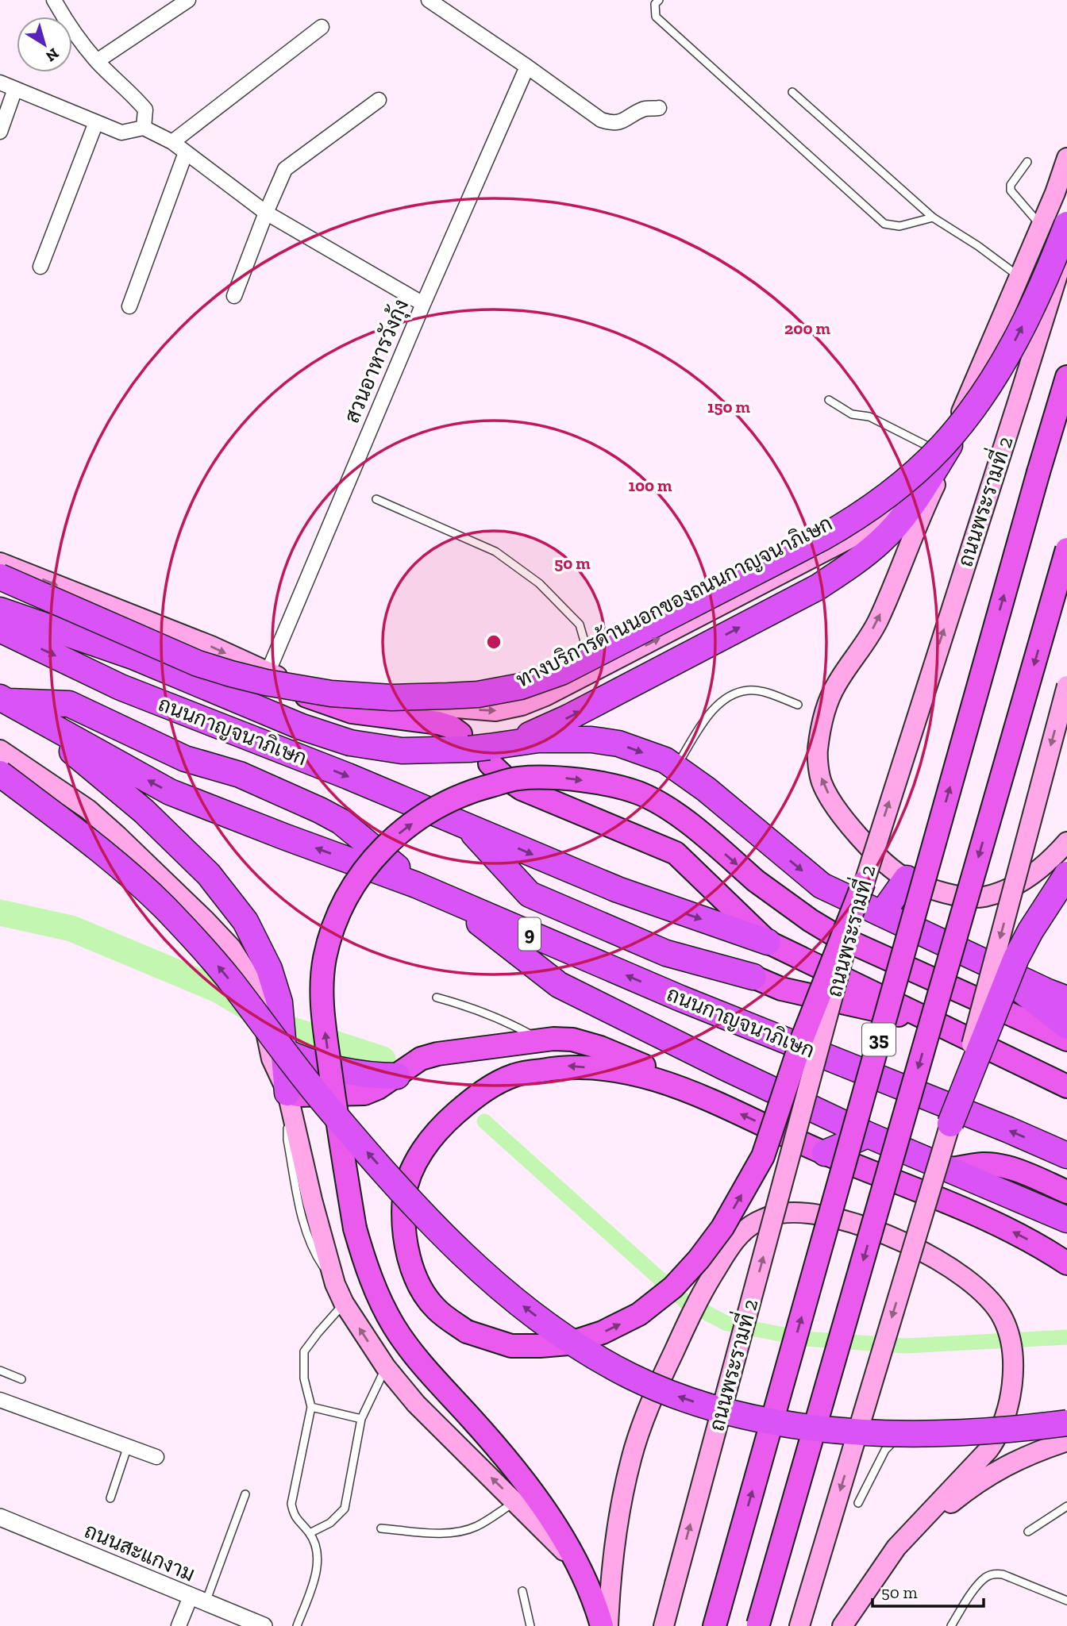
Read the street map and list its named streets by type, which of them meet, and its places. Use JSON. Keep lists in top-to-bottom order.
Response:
{
  "streets": {
    "highway": [
      "ถนนพระรามที่ 2",
      "ถนนกาญจนาภิเษก",
      "9",
      "35"
    ],
    "main road": ["ทางบริการด้านนอกของถนนกาญจนาภิเษก"],
    "street": ["สวนอาหารวังกุ้ง", "ถนนสะแกงาม"]
  },
  "crossings": [
    ["สวนอาหารวังกุ้ง", "ทางบริการด้านนอกของถนนกาญจนาภิเษก"]
  ],
  "one_way": ["ทางบริการด้านนอกของถนนกาญจนาภิเษก"],
  "scale_bar": "50 m",
  "north": "bottom right",
  "rings": [
    "200 m",
    "150 m",
    "100 m",
    "50 m"
  ]
}
